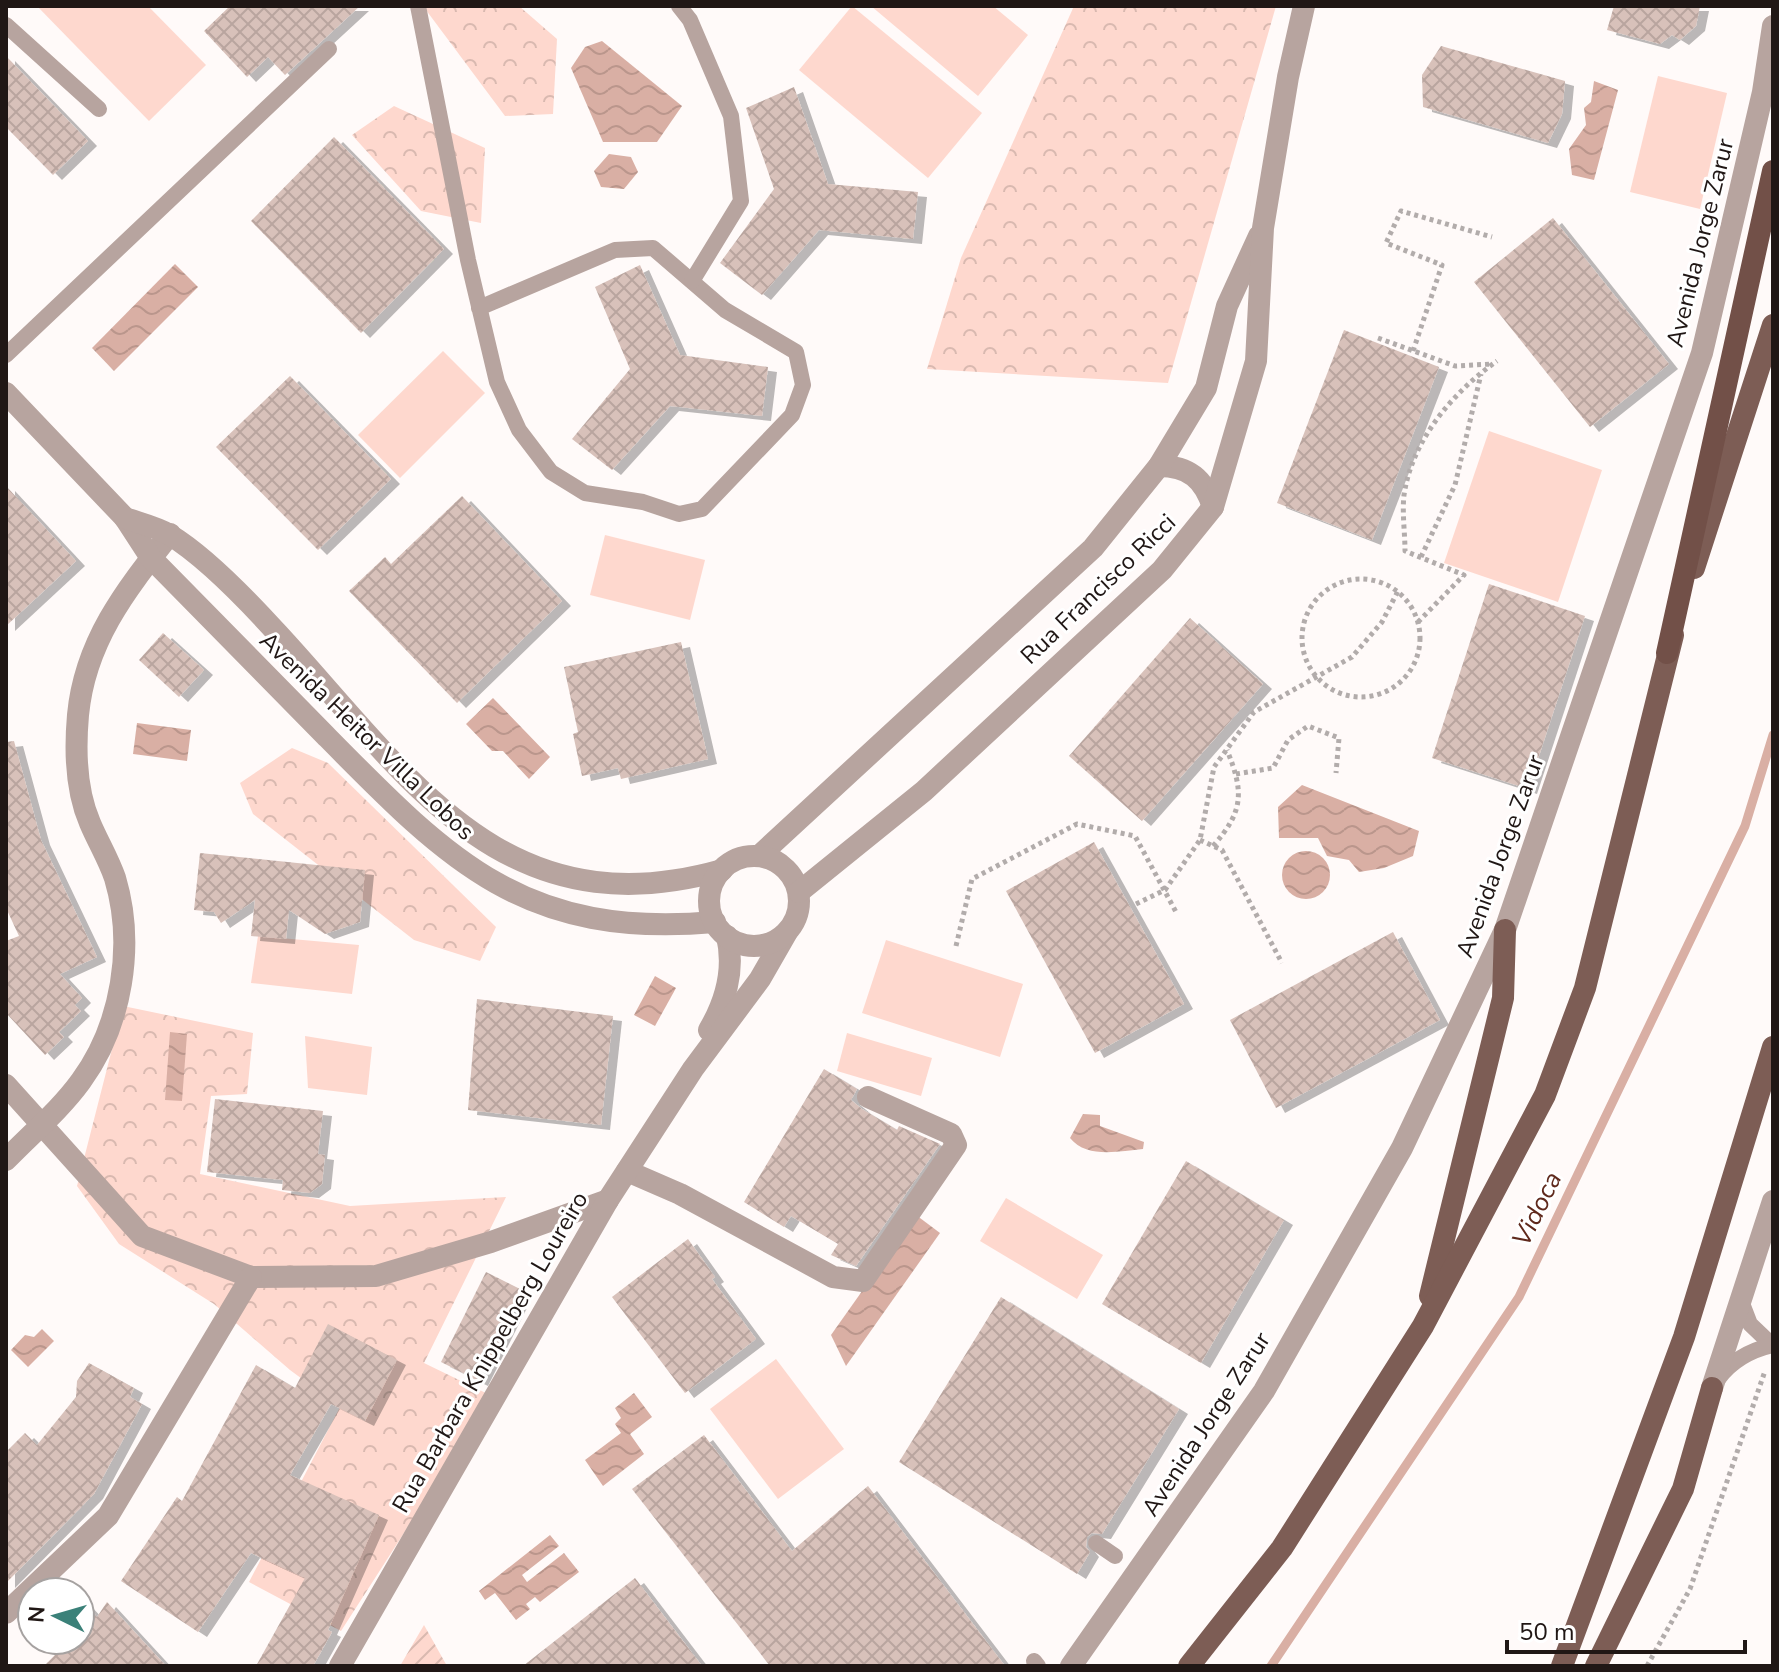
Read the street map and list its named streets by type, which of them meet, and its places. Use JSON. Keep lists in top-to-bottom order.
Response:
{
  "streets": {
    "street": [
      "Avenida Jorge Zarur",
      "Rua Francisco Ricci",
      "Avenida Heitor Villa Lobos",
      "Rua Barbara Knippelberg Loureiro"
    ]
  },
  "crossings": [
    ["Rua Francisco Ricci", "Avenida Heitor Villa Lobos"],
    ["Rua Francisco Ricci", "Rua Barbara Knippelberg Loureiro"],
    ["Avenida Heitor Villa Lobos", "Rua Barbara Knippelberg Loureiro"]
  ],
  "water": ["Vidoca"],
  "scale_bar": "50 m",
  "north": "left"
}
